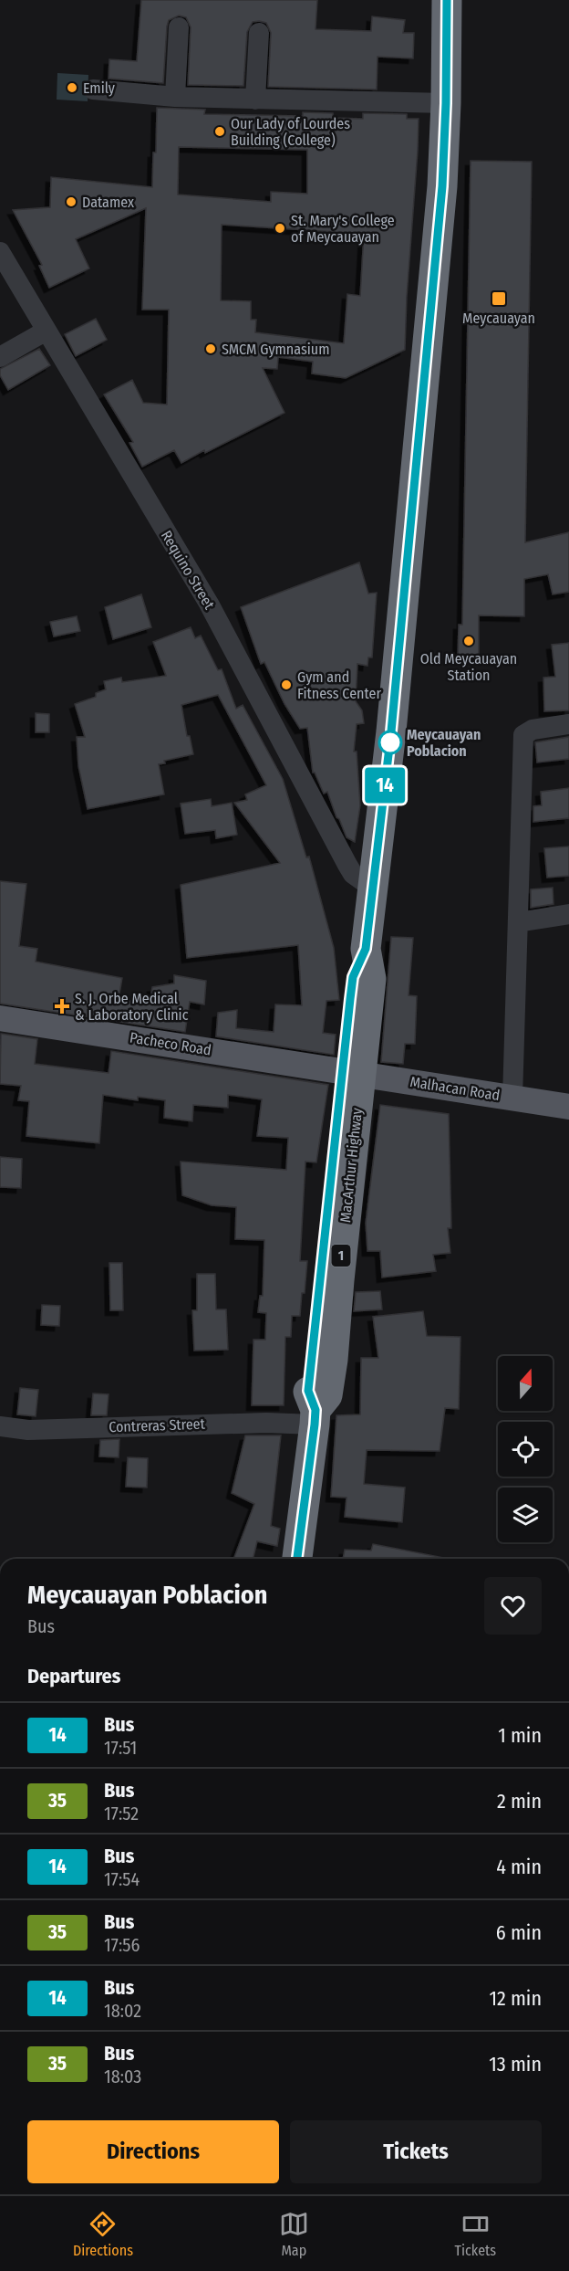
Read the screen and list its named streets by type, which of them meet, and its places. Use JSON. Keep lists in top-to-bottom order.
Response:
{
  "streets": {
    "highway": ["MacArthur Highway", "1"],
    "main road": ["Pacheco Road", "Malhacan Road"],
    "street": ["Requino Street", "Contreras Street"]
  },
  "crossings": [
    ["Requino Street", "MacArthur Highway"],
    ["Pacheco Road", "Malhacan Road"],
    ["Pacheco Road", "MacArthur Highway"],
    ["Malhacan Road", "MacArthur Highway"],
    ["MacArthur Highway", "Contreras Street"]
  ],
  "places": {
    "other": [
      "Emily",
      "Our Lady of Lourdes Building (College)",
      "Datamex",
      "St. Mary's College of Meycauayan",
      "SMCM Gymnasium",
      "Old Meycauayan Station",
      "Gym and Fitness Center",
      "Meycauayan Poblacion"
    ],
    "transit": ["Meycauayan"],
    "health": ["S. J. Orbe Medical & Laboratory Clinic"]
  },
  "lines": ["bus line 14"],
  "north": "top",
  "page": {
    "on_map": "14",
    "heading": [
      ["Meycauayan Poblacion", "Bus"],
      "Departures"
    ],
    "list": [
      {
        "mark": "14",
        "name": "Bus",
        "note": "17:51",
        "value": "1 min"
      },
      {
        "mark": "35",
        "name": "Bus",
        "note": "17:52",
        "value": "2 min"
      },
      {
        "mark": "14",
        "name": "Bus",
        "note": "17:54",
        "value": "4 min"
      },
      {
        "mark": "35",
        "name": "Bus",
        "note": "17:56",
        "value": "6 min"
      },
      {
        "mark": "14",
        "name": "Bus",
        "note": "18:02",
        "value": "12 min"
      },
      {
        "mark": "35",
        "name": "Bus",
        "note": "18:03",
        "value": "13 min"
      }
    ],
    "buttons": ["Directions", "Tickets"],
    "tabs": ["Directions", "Map", "Tickets"]
  }
}
